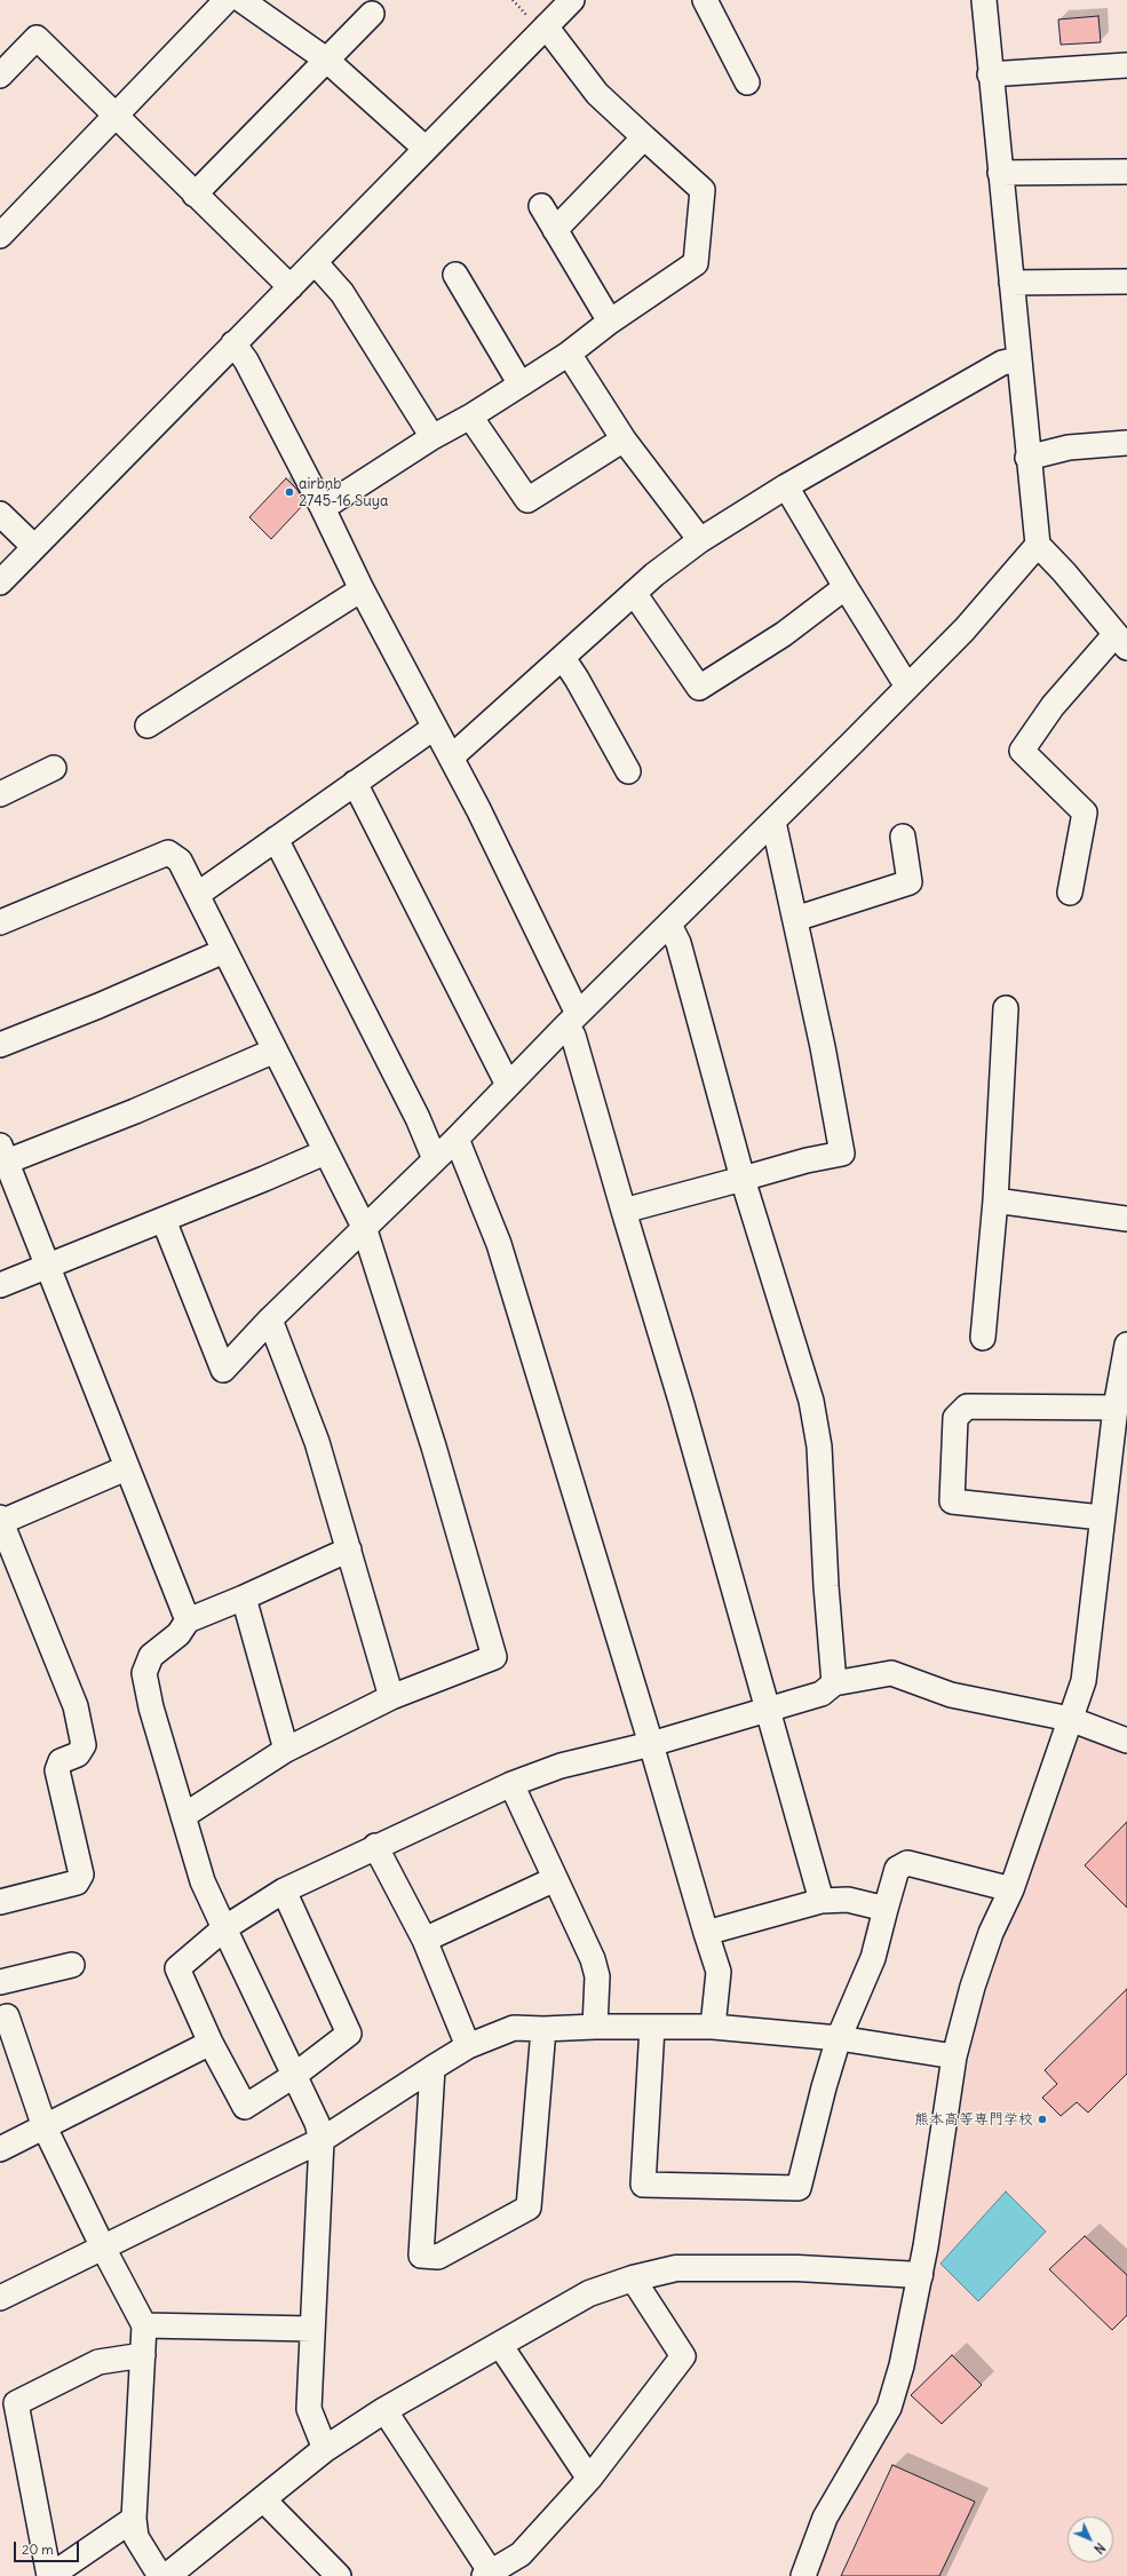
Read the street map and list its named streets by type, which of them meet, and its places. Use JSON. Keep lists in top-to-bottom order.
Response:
{
  "places": ["airbnb 2745-16 Suya", "熊本高等専門学校"],
  "scale_bar": "20 m",
  "north": "bottom right"
}
